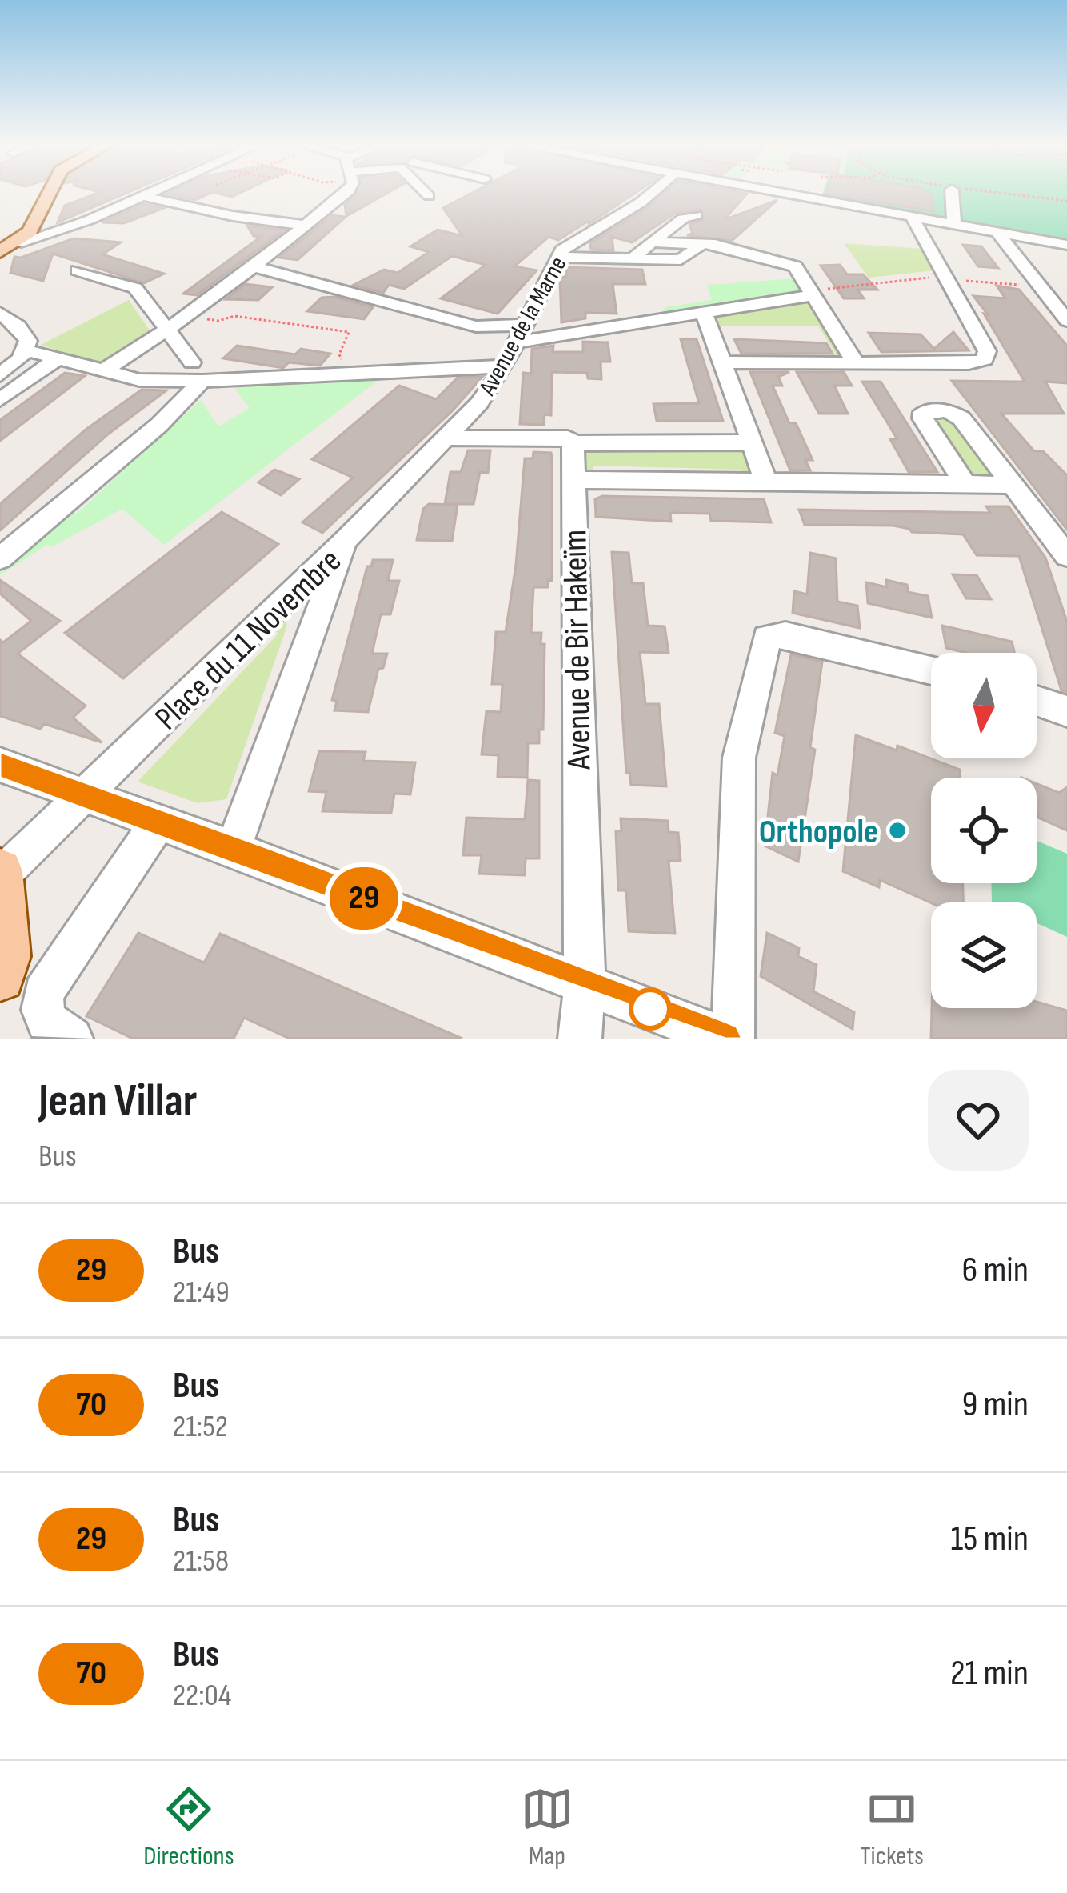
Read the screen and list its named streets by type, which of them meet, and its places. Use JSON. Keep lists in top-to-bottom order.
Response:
{
  "streets": {
    "street": ["Avenue de la Marne", "Place du 11 Novembre", "Avenue de Bir Hakeïm"]
  },
  "crossings": [
    ["Avenue de la Marne", "Place du 11 Novembre"]
  ],
  "places": ["Orthopole"],
  "lines": ["bus line 29"],
  "north": "bottom",
  "page": {
    "on_map": "29",
    "heading": ["Jean Villar", "Bus"],
    "list": [
      {
        "mark": "29",
        "name": "Bus",
        "note": "21:49",
        "value": "6 min"
      },
      {
        "mark": "70",
        "name": "Bus",
        "note": "21:52",
        "value": "9 min"
      },
      {
        "mark": "29",
        "name": "Bus",
        "note": "21:58",
        "value": "15 min"
      },
      {
        "mark": "70",
        "name": "Bus",
        "note": "22:04",
        "value": "21 min"
      }
    ],
    "tabs": ["Directions", "Map", "Tickets"]
  }
}
